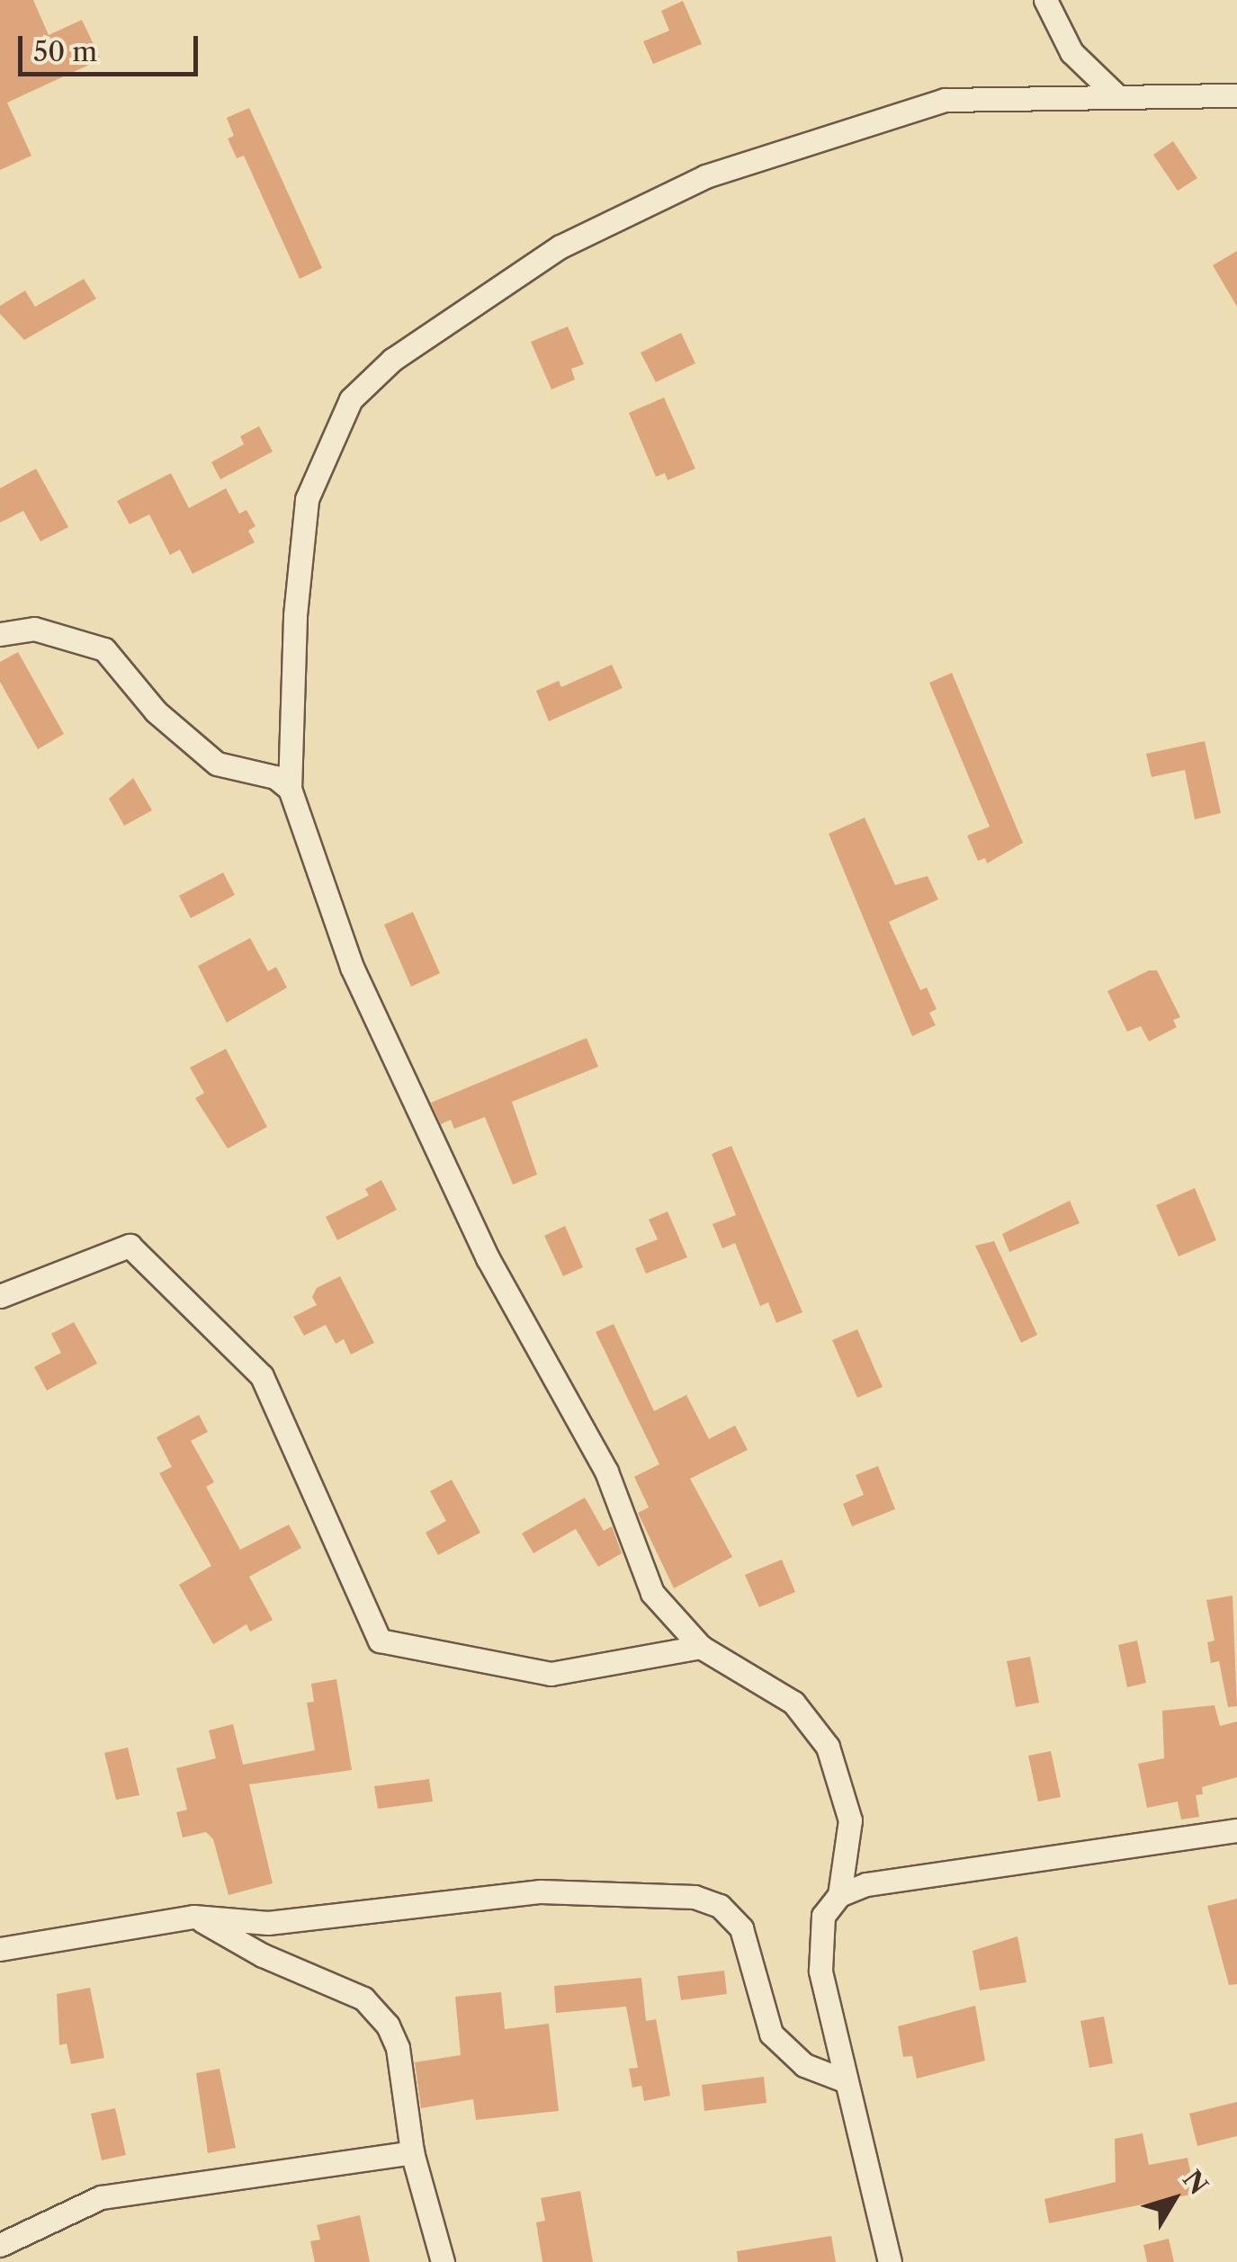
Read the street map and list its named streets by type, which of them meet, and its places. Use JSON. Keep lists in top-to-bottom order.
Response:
{
  "scale_bar": "50 m",
  "north": "top right"
}
